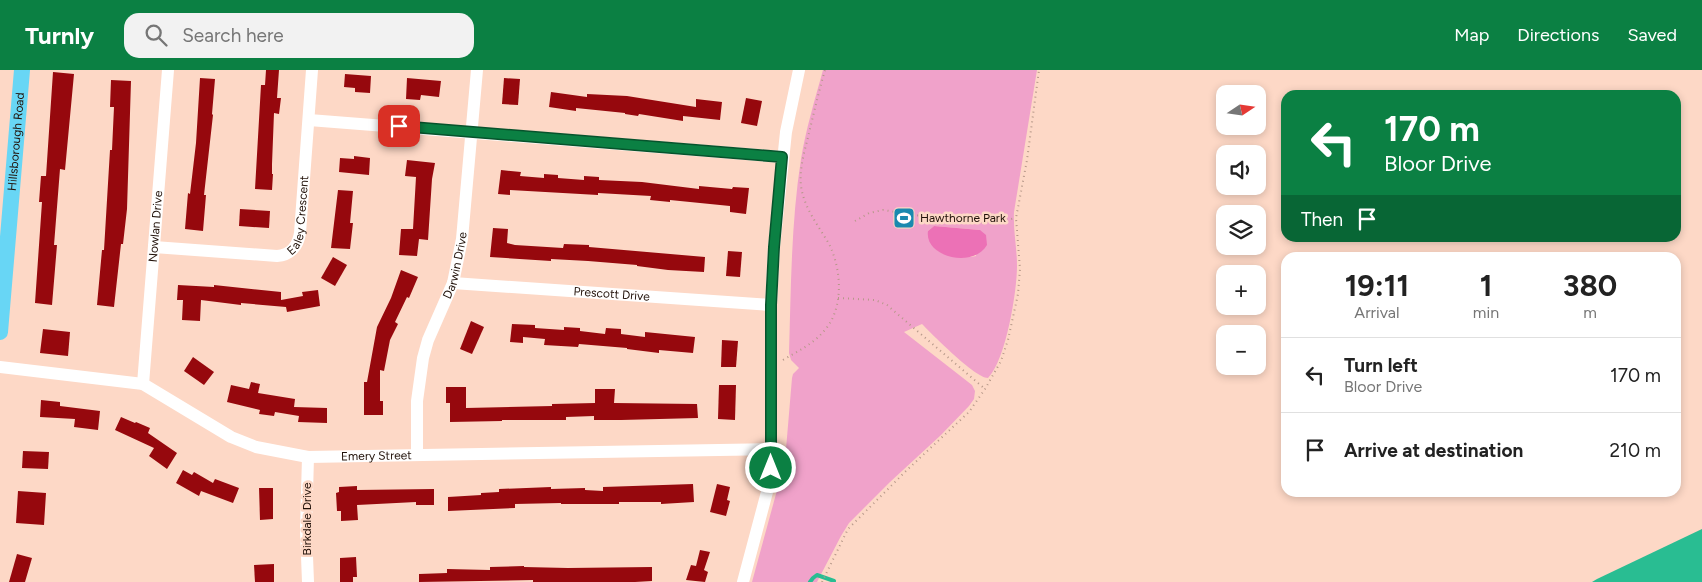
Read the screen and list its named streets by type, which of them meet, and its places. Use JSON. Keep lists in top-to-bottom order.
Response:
{
  "streets": {
    "main road": ["Hillsborough Road"],
    "street": [
      "Ealey Crescent",
      "Nowlan Drive",
      "Darwin Drive",
      "Prescott Drive",
      "Emery Street",
      "Birkdale Drive"
    ]
  },
  "crossings": [
    ["Ealey Crescent", "Nowlan Drive"],
    ["Nowlan Drive", "Emery Street"],
    ["Darwin Drive", "Prescott Drive"],
    ["Darwin Drive", "Emery Street"],
    ["Emery Street", "Birkdale Drive"]
  ],
  "places": {
    "sports": ["Hawthorne Park"]
  },
  "north": "right",
  "page": {
    "header": "Turnly",
    "search": "Search here",
    "nav": ["Map", "Directions", "Saved"],
    "map_buttons": ["+", "−"],
    "turn": ["170 m", "Bloor Drive"],
    "then": "Then",
    "eta": [
      "19:11",
      "Arrival",
      "1",
      "min",
      "380",
      "m"
    ],
    "list": [
      {
        "name": "Turn left",
        "note": "Bloor Drive",
        "value": "170 m"
      },
      {
        "name": "Arrive at destination",
        "value": "210 m"
      }
    ]
  }
}
